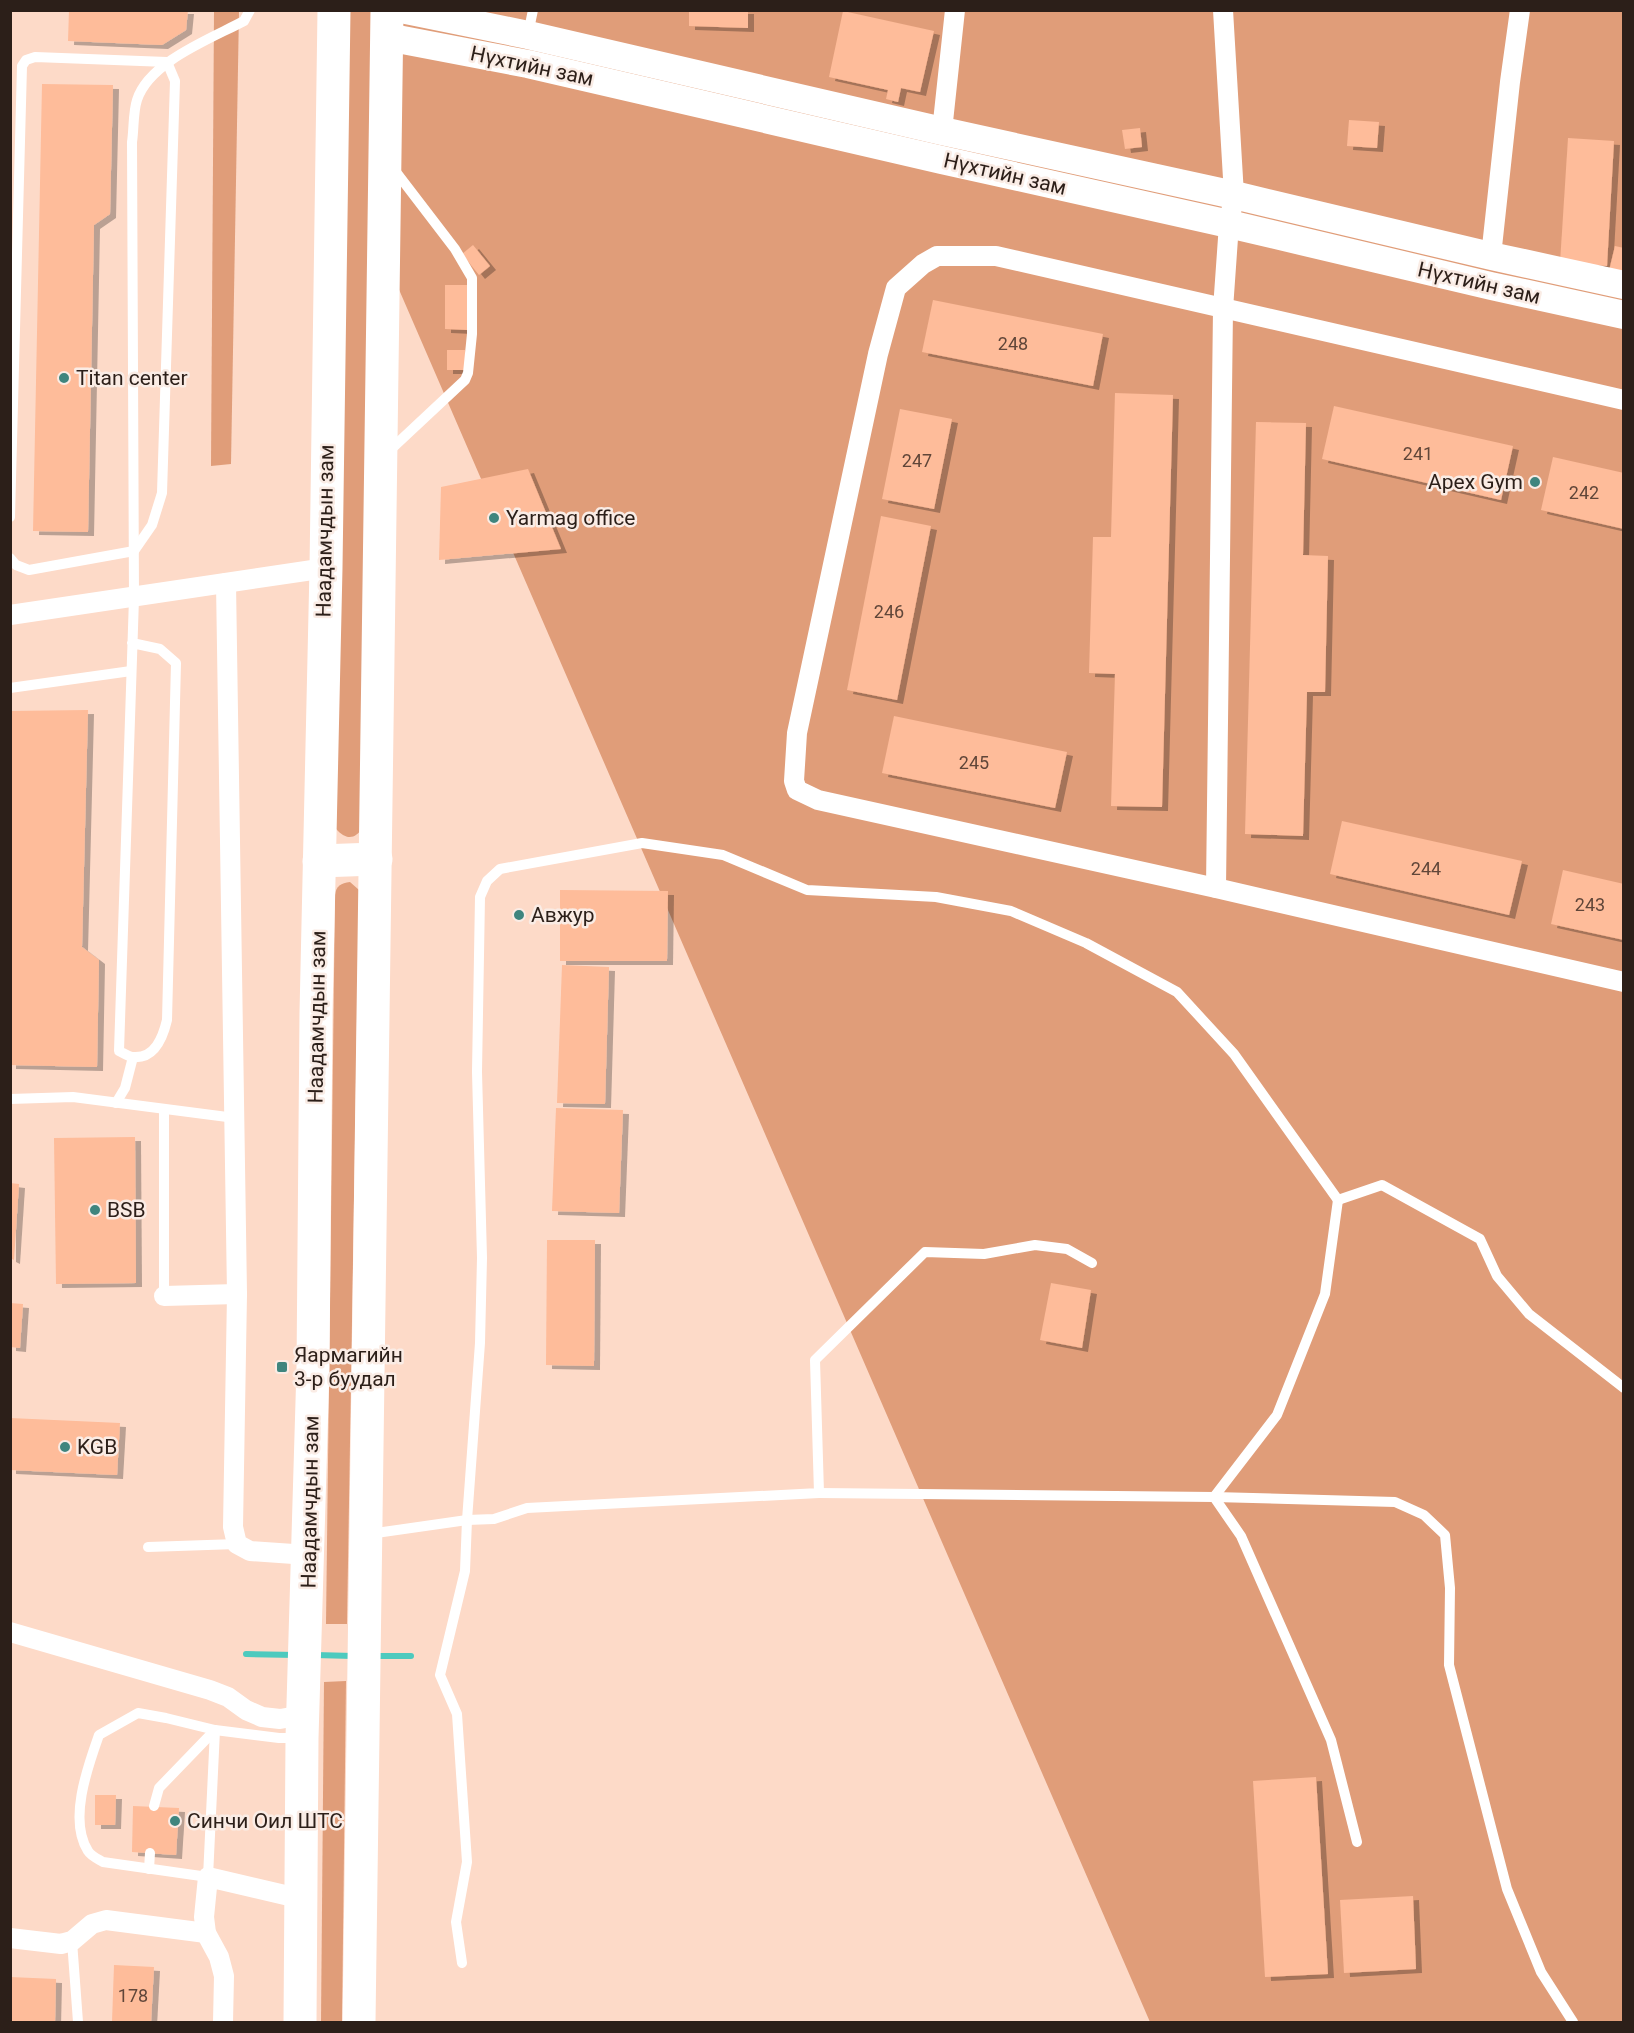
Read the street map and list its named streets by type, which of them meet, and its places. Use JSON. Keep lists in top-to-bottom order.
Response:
{
  "streets": {
    "highway": ["Наадамчдын зам"],
    "main road": ["Нүхтийн зам"]
  },
  "places": {
    "other": [
      "Titan center",
      "Apex Gym",
      "Yarmag office",
      "Авжур",
      "BSB",
      "KGB",
      "Синчи Оил ШТС"
    ],
    "transit": ["Яармагийн 3-р буудал"]
  },
  "house_numbers": [
    "248",
    "241",
    "247",
    "242",
    "246",
    "245",
    "244",
    "243",
    "178"
  ]
}
